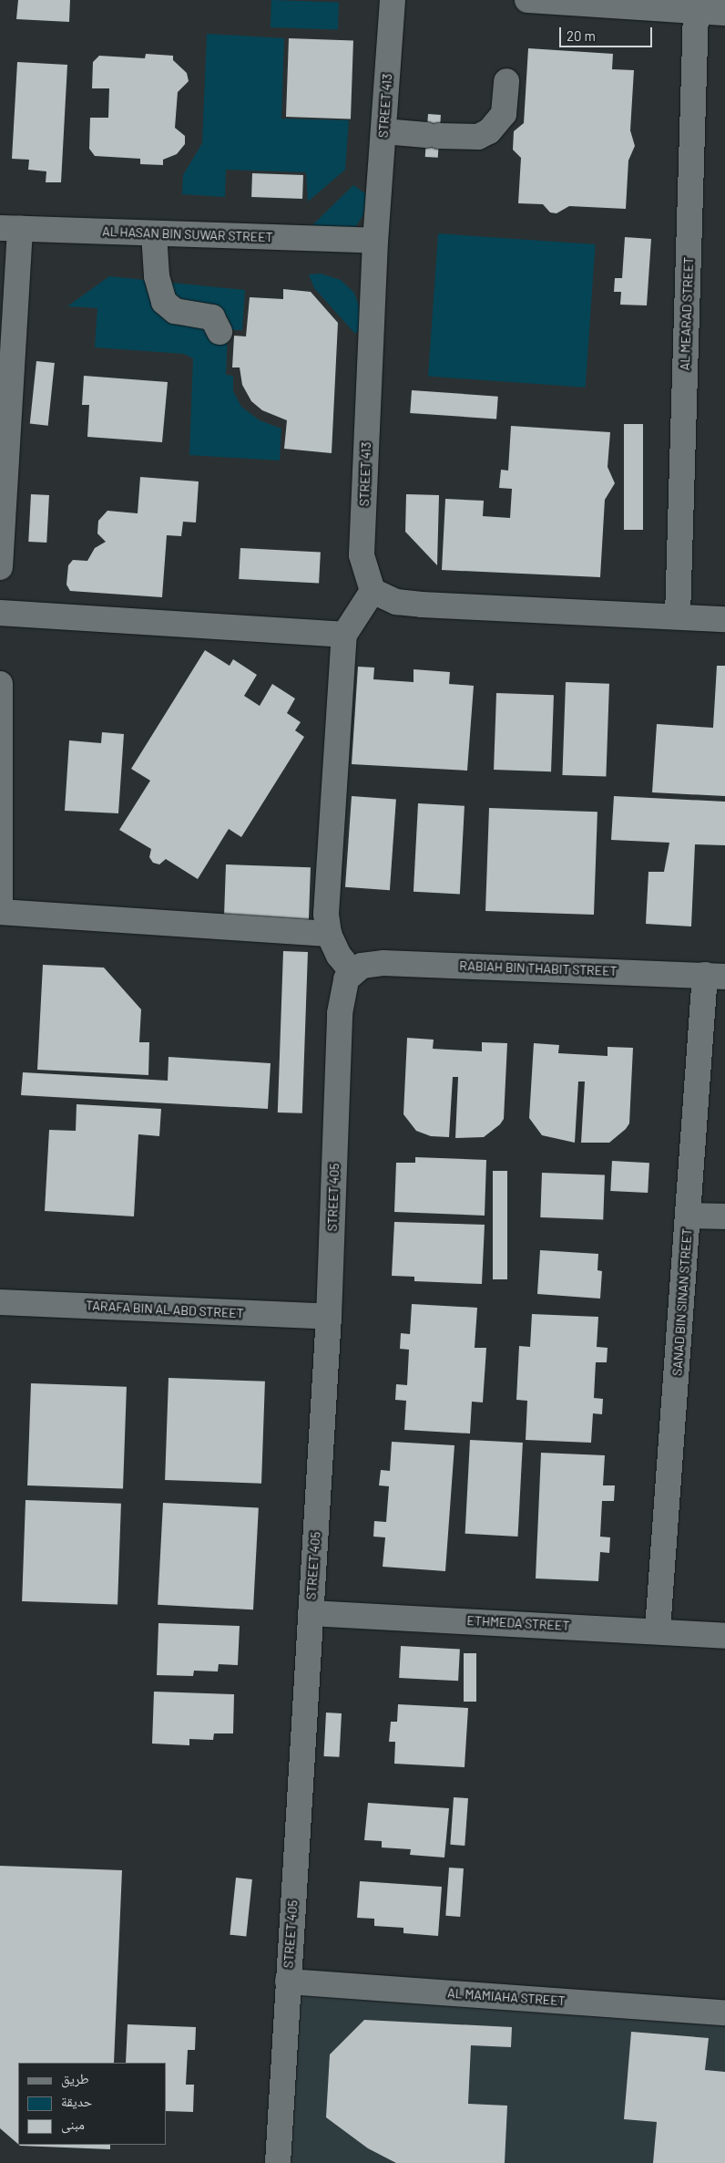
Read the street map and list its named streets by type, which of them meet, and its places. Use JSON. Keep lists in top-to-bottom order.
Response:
{
  "streets": {
    "street": [
      "STREET 413",
      "AL HASAN BIN SUWAR STREET",
      "AL MEARAD STREET",
      "RABIAH BIN THABIT STREET",
      "STREET 405",
      "SANAD BIN SINAN STREET",
      "TARAFA BIN AL ABD STREET",
      "ETHMEDA STREET",
      "AL MAMIAHA STREET"
    ]
  },
  "crossings": [
    ["STREET 413", "AL HASAN BIN SUWAR STREET"],
    ["RABIAH BIN THABIT STREET", "STREET 405"],
    ["RABIAH BIN THABIT STREET", "SANAD BIN SINAN STREET"],
    ["STREET 405", "TARAFA BIN AL ABD STREET"],
    ["STREET 405", "ETHMEDA STREET"],
    ["STREET 405", "AL MAMIAHA STREET"],
    ["SANAD BIN SINAN STREET", "ETHMEDA STREET"]
  ],
  "legend": ["طريق", "حديقة", "مبنى"],
  "scale_bar": "20 m"
}
